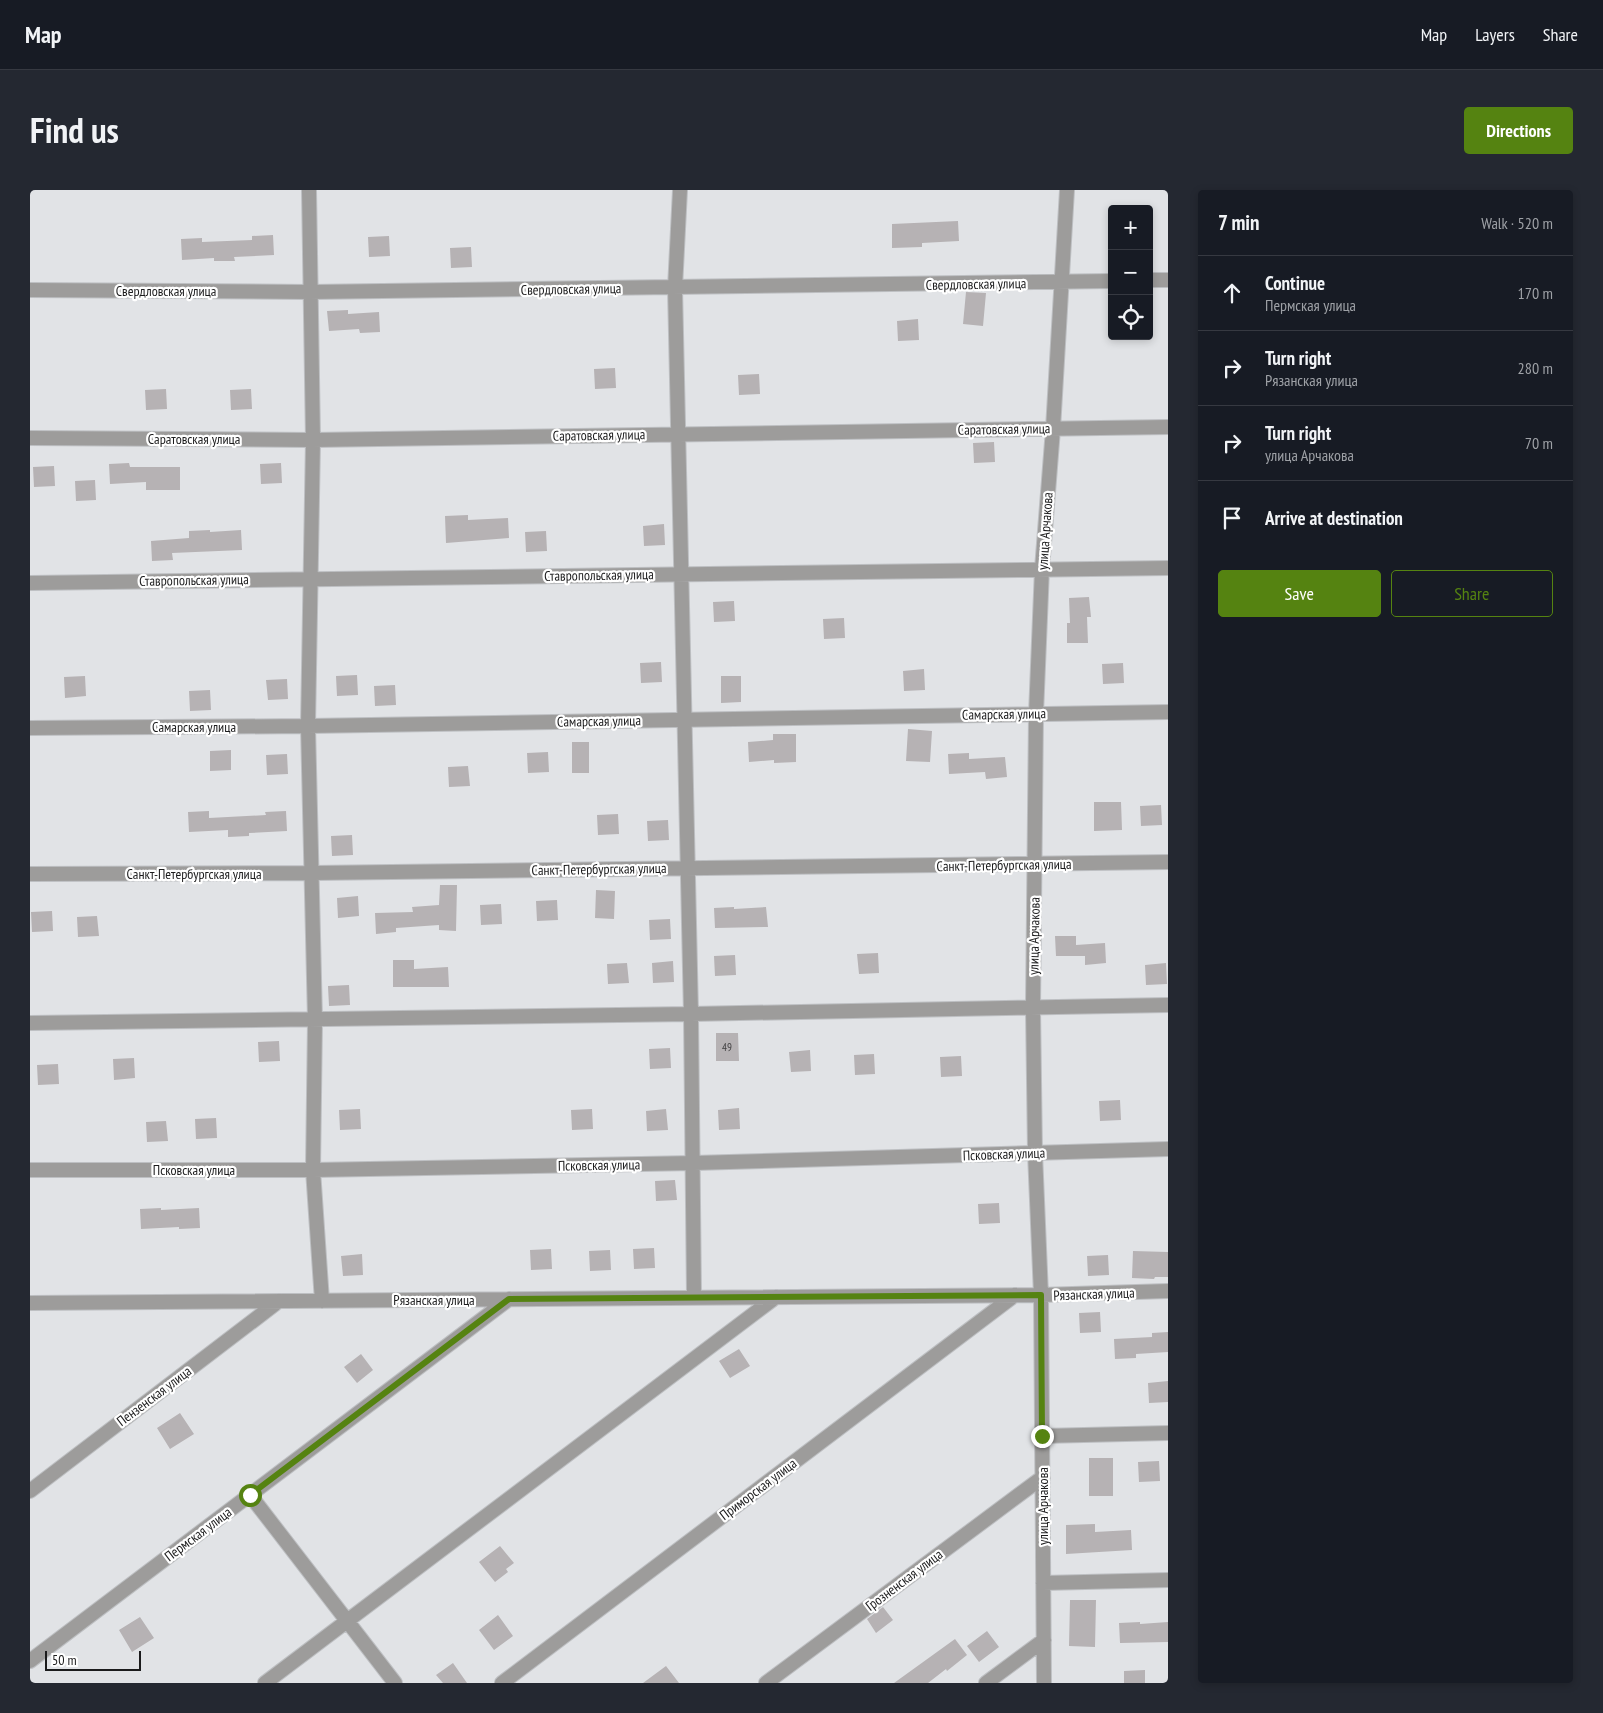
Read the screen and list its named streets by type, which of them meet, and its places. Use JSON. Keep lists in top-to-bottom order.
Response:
{
  "streets": {
    "street": [
      "Свердловская улица",
      "Саратовская улица",
      "улица Арчакова",
      "Ставропольская улица",
      "Самарская улица",
      "Санкт-Петербургская улица",
      "Псковская улица",
      "Рязанская улица",
      "Пензенская улица",
      "Приморская улица",
      "Пермская улица",
      "Грозненская улица"
    ]
  },
  "crossings": [
    ["Свердловская улица", "улица Арчакова"],
    ["Саратовская улица", "улица Арчакова"],
    ["улица Арчакова", "Ставропольская улица"],
    ["улица Арчакова", "Самарская улица"],
    ["улица Арчакова", "Санкт-Петербургская улица"],
    ["улица Арчакова", "Псковская улица"],
    ["улица Арчакова", "Рязанская улица"],
    ["улица Арчакова", "Грозненская улица"],
    ["Рязанская улица", "Пензенская улица"],
    ["Рязанская улица", "Приморская улица"],
    ["Рязанская улица", "Пермская улица"]
  ],
  "house_numbers": ["49"],
  "scale_bar": "50 m",
  "page": {
    "header": "Map",
    "nav": ["Map", "Layers", "Share"],
    "title": "Find us",
    "buttons": [
      "Directions",
      ["Save", "Share"]
    ],
    "heading": ["7 min", "Walk · 520 m"],
    "map_buttons": ["+", "−"],
    "list": [
      ["Continue", "Пермская улица", "170 m"],
      ["Turn right", "Рязанская улица", "280 m"],
      ["Turn right", "улица Арчакова", "70 m"],
      "Arrive at destination"
    ],
    "scale": "50 m"
  }
}
